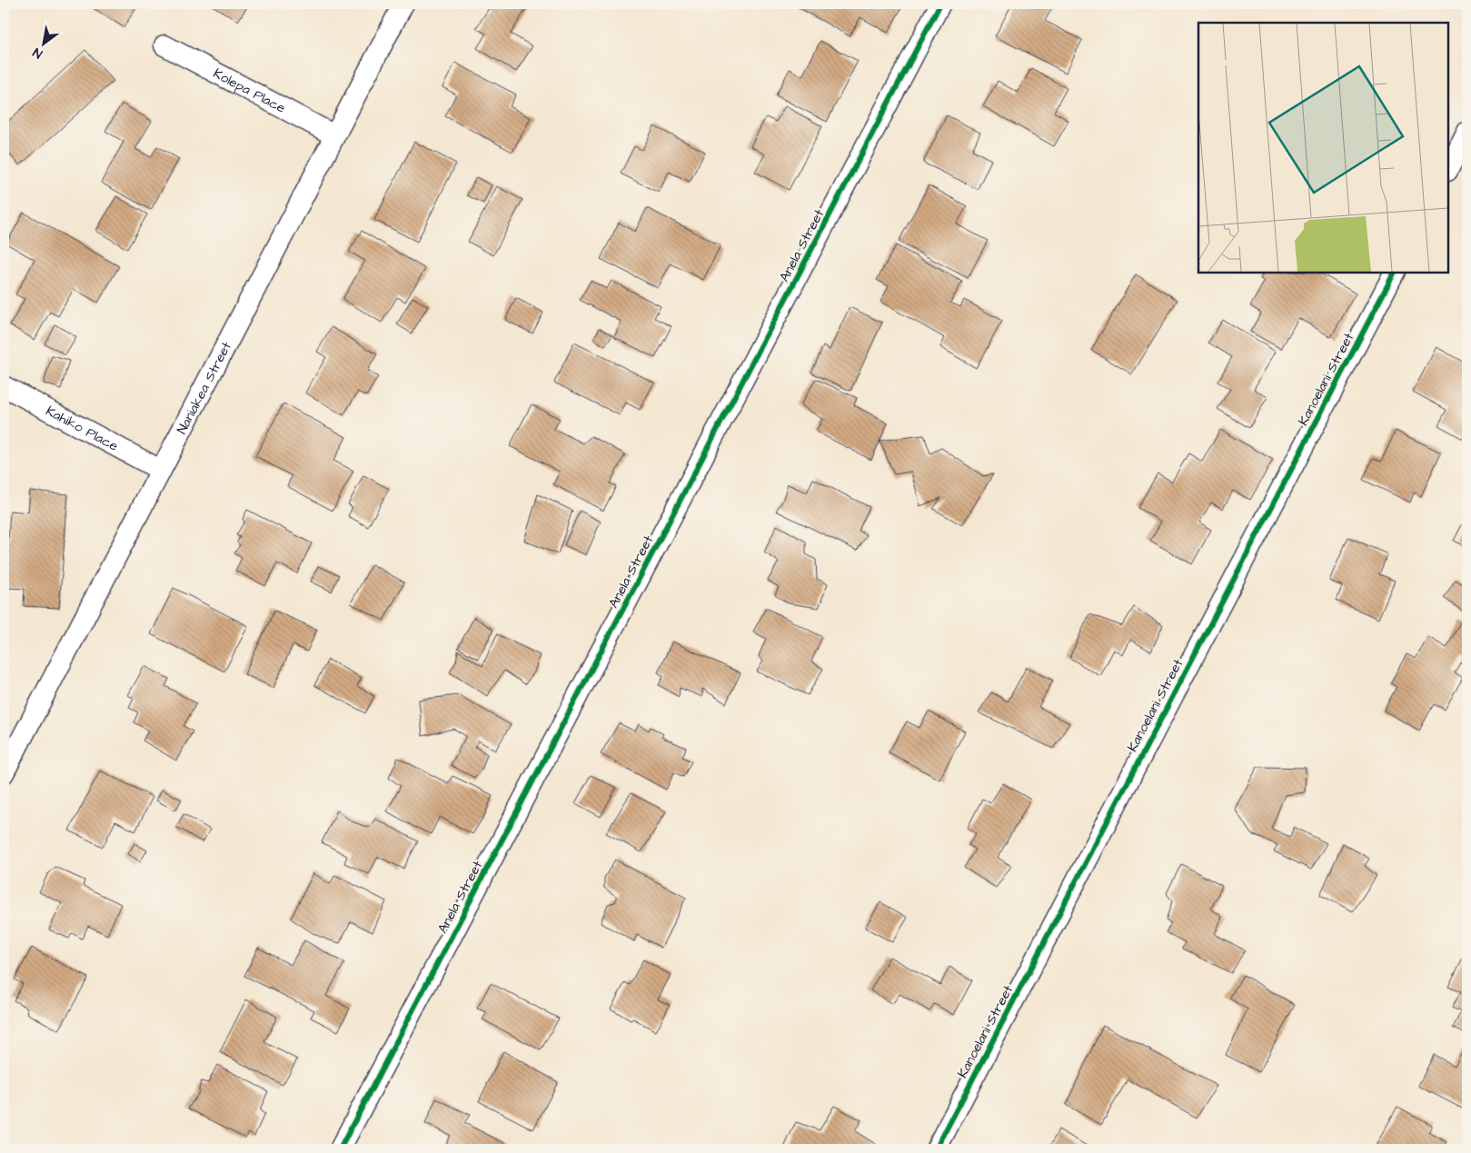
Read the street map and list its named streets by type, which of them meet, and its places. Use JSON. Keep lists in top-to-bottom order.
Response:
{
  "streets": {
    "street": [
      "Kolepa Place",
      "Anela Street",
      "Kanoelani Street",
      "Naniakea Street",
      "Kahiko Place"
    ]
  },
  "crossings": [
    ["Kolepa Place", "Naniakea Street"],
    ["Naniakea Street", "Kahiko Place"]
  ],
  "north": "bottom left"
}
